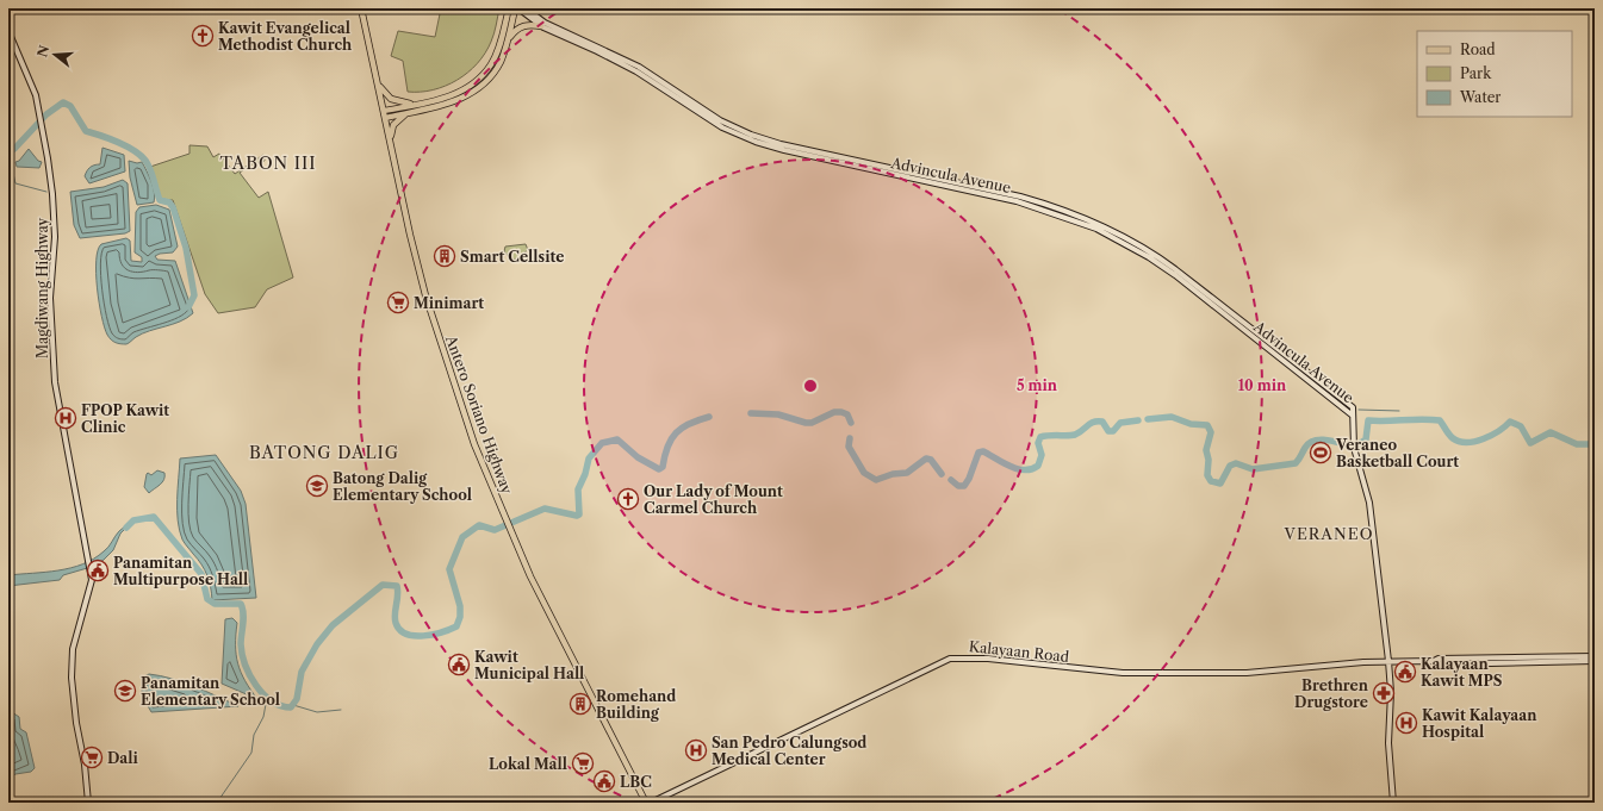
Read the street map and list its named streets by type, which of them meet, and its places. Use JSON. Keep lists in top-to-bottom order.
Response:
{
  "streets": {
    "main road": [
      "Advincula Avenue",
      "Magdiwang Highway",
      "Antero Soriano Highway",
      "Kalayaan Road"
    ]
  },
  "districts": ["TABON III", "BATONG DALIG", "VERANEO"],
  "places": {
    "church": ["Kawit Evangelical Methodist Church", "Our Lady of Mount Carmel Church"],
    "building": ["Smart Cellsite", "Romehand Building"],
    "supermarket": ["Minimart", "Dali", "Lokal Mall"],
    "hospital": ["FPOP Kawit Clinic", "Kawit Kalayaan Hospital", "San Pedro Calungsod Medical Center"],
    "sports": ["Veraneo Basketball Court"],
    "school or university": ["Batong Dalig Elementary School", "Panamitan Elementary School"],
    "public building": [
      "Panamitan Multipurpose Hall",
      "Kawit Municipal Hall",
      "Kalayaan Kawit MPS",
      "LBC"
    ],
    "pharmacy": ["Brethren Drugstore"]
  },
  "legend": ["Road", "Park", "Water"],
  "north": "left",
  "rings": ["5 min", "10 min"]
}
